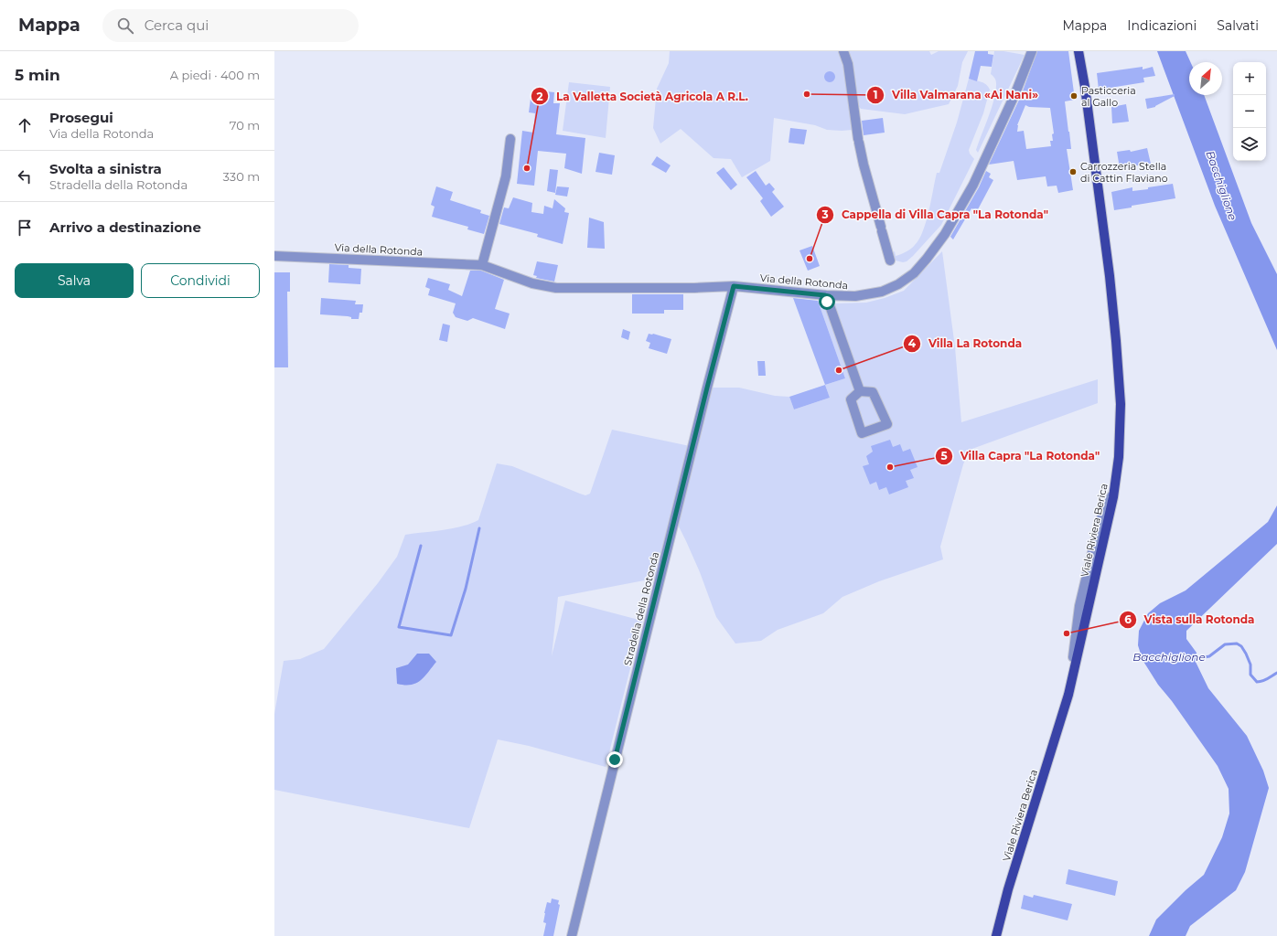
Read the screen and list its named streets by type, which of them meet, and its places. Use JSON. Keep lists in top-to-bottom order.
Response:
{
  "streets": {
    "main road": ["Viale Riviera Berica"],
    "street": ["Via della Rotonda", "Stradella della Rotonda"]
  },
  "crossings": [
    ["Via della Rotonda", "Stradella della Rotonda"]
  ],
  "water": ["Bacchiglione"],
  "places": [
    "Villa Valmarana «Ai Nani»",
    "Pasticceria al Gallo",
    "La Valletta Società Agricola A R.L.",
    "Carrozzeria Stella di Cattin Flaviano",
    "Cappella di Villa Capra \"La Rotonda\"",
    "Villa La Rotonda",
    "Villa Capra \"La Rotonda\"",
    "Vista sulla Rotonda"
  ],
  "north": "top right",
  "page": {
    "header": "Mappa",
    "search": "Cerca qui",
    "nav": ["Mappa", "Indicazioni", "Salvati"],
    "heading": ["5 min", "A piedi · 400 m"],
    "map_buttons": ["+", "−"],
    "list": [
      ["Prosegui", "Via della Rotonda", "70 m"],
      ["Svolta a sinistra", "Stradella della Rotonda", "330 m"],
      "Arrivo a destinazione"
    ],
    "buttons": ["Salva", "Condividi"]
  }
}
